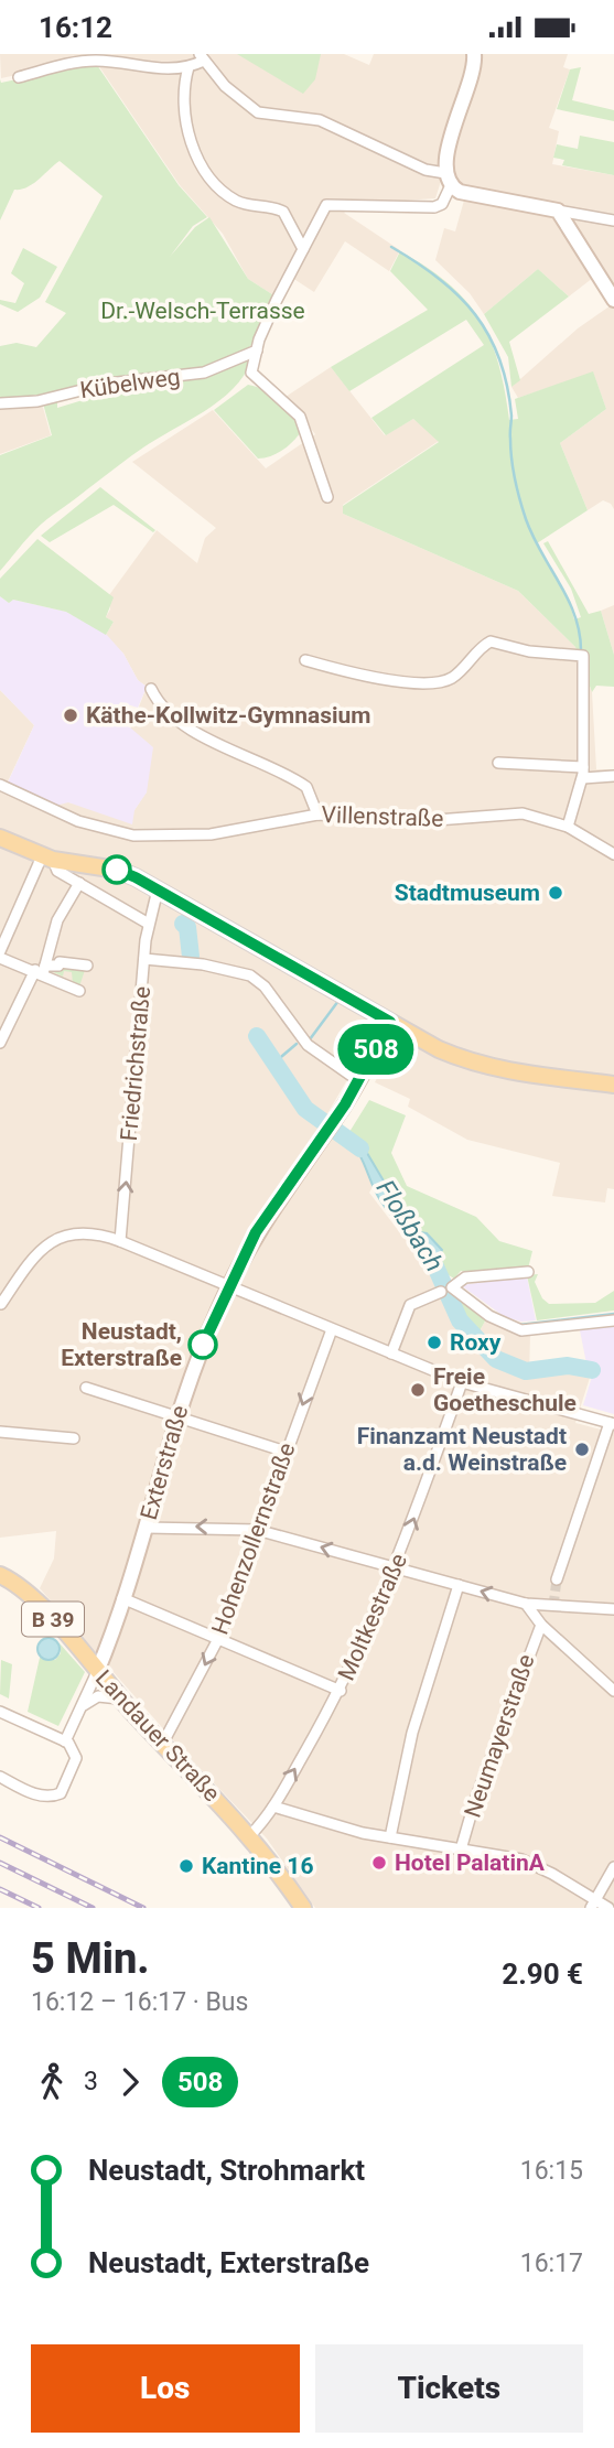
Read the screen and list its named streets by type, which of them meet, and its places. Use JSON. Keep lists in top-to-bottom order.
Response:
{
  "streets": {
    "main road": ["Exterstraße", "B 39", "Landauer Straße"],
    "street": [
      "Kübelweg",
      "Villenstraße",
      "Friedrichstraße",
      "Hohenzollernstraße",
      "Moltkestraße",
      "Neumayerstraße"
    ]
  },
  "crossings": [
    ["Exterstraße", "Landauer Straße"],
    ["Hohenzollernstraße", "Landauer Straße"],
    ["Moltkestraße", "Landauer Straße"]
  ],
  "one_way": ["Friedrichstraße", "Hohenzollernstraße", "Moltkestraße"],
  "water": ["Floßbach"],
  "parks": ["Dr.-Welsch-Terrasse"],
  "places": [
    "Käthe-Kollwitz-Gymnasium",
    "Stadtmuseum",
    "Roxy",
    "Neustadt, Exterstraße",
    "Freie Goetheschule",
    "Finanzamt Neustadt a.d. Weinstraße",
    "Hotel PalatinA",
    "Kantine 16"
  ],
  "lines": ["bus line 508"],
  "page": {
    "status": "16:12",
    "on_map": "508",
    "heading": ["5 Min.", "16:12 – 16:17 · Bus", "2.90 €"],
    "legs": ["3", "508"],
    "list": [
      {
        "name": "Neustadt, Strohmarkt",
        "value": "16:15"
      },
      {
        "name": "Neustadt, Exterstraße",
        "value": "16:17"
      }
    ],
    "buttons": ["Los", "Tickets"]
  }
}
